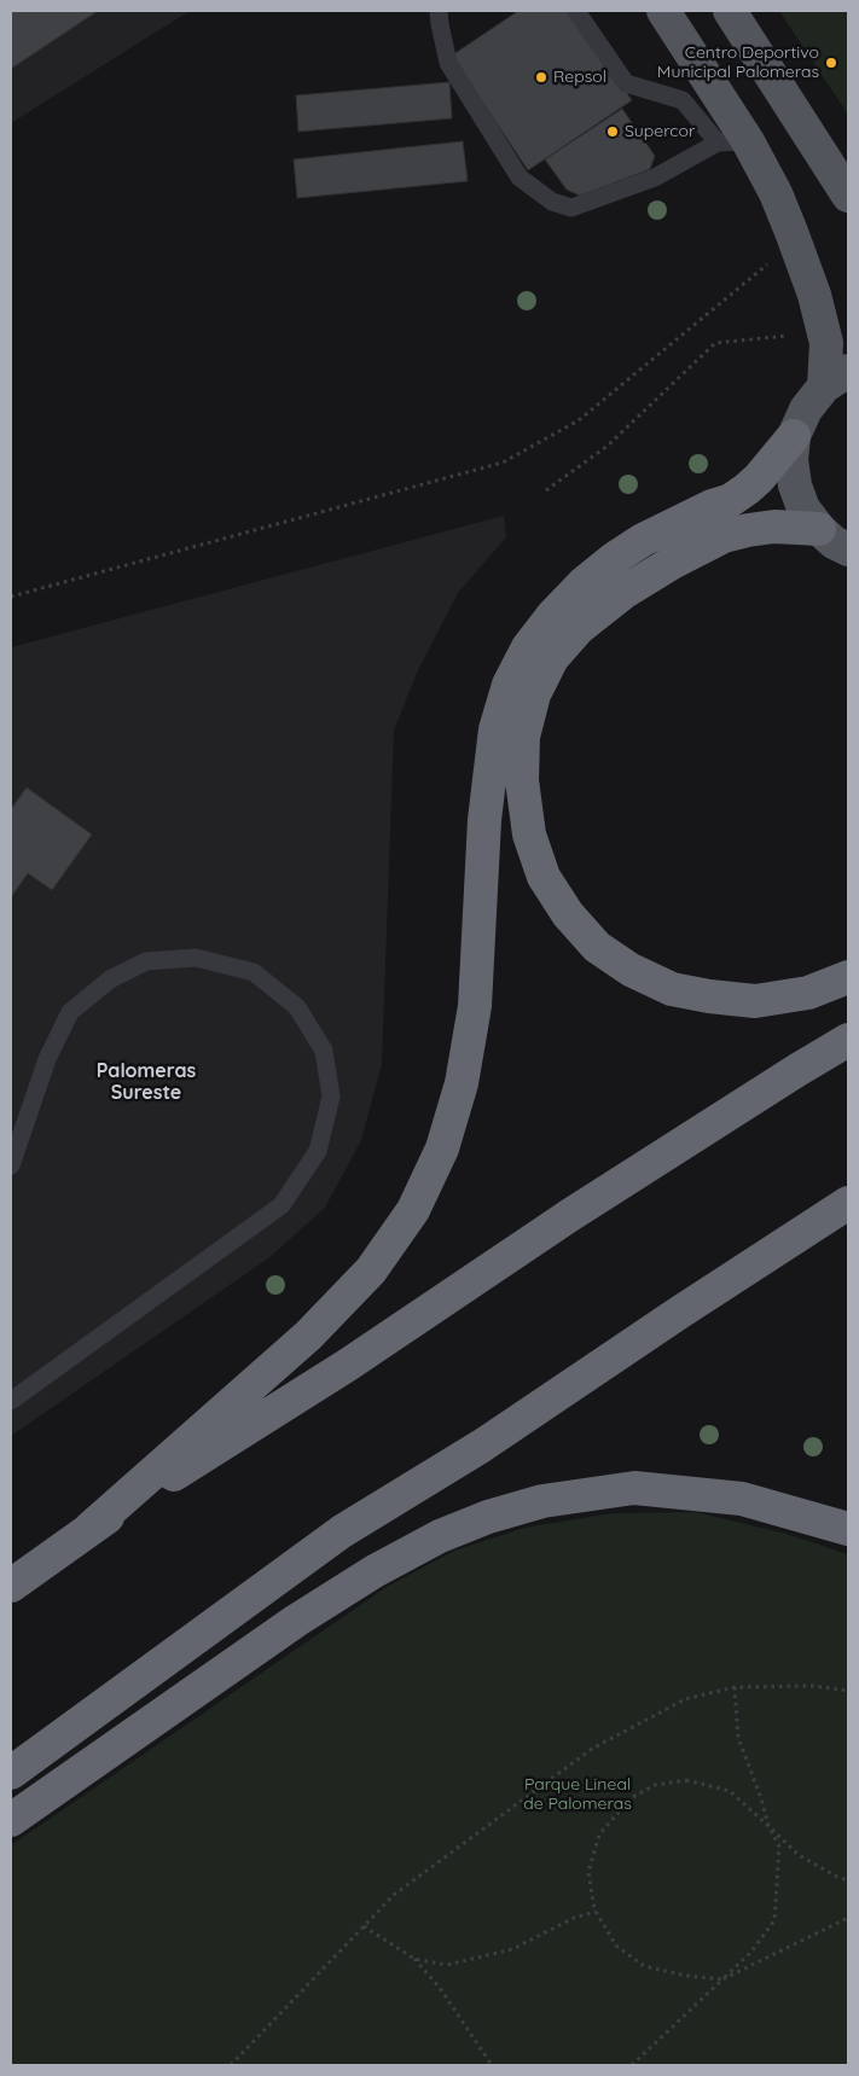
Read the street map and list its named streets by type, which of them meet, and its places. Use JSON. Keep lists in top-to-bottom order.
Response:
{
  "districts": ["Palomeras Sureste"],
  "parks": ["Parque Lineal de Palomeras"],
  "places": ["Centro Deportivo Municipal Palomeras", "Repsol", "Supercor"]
}
